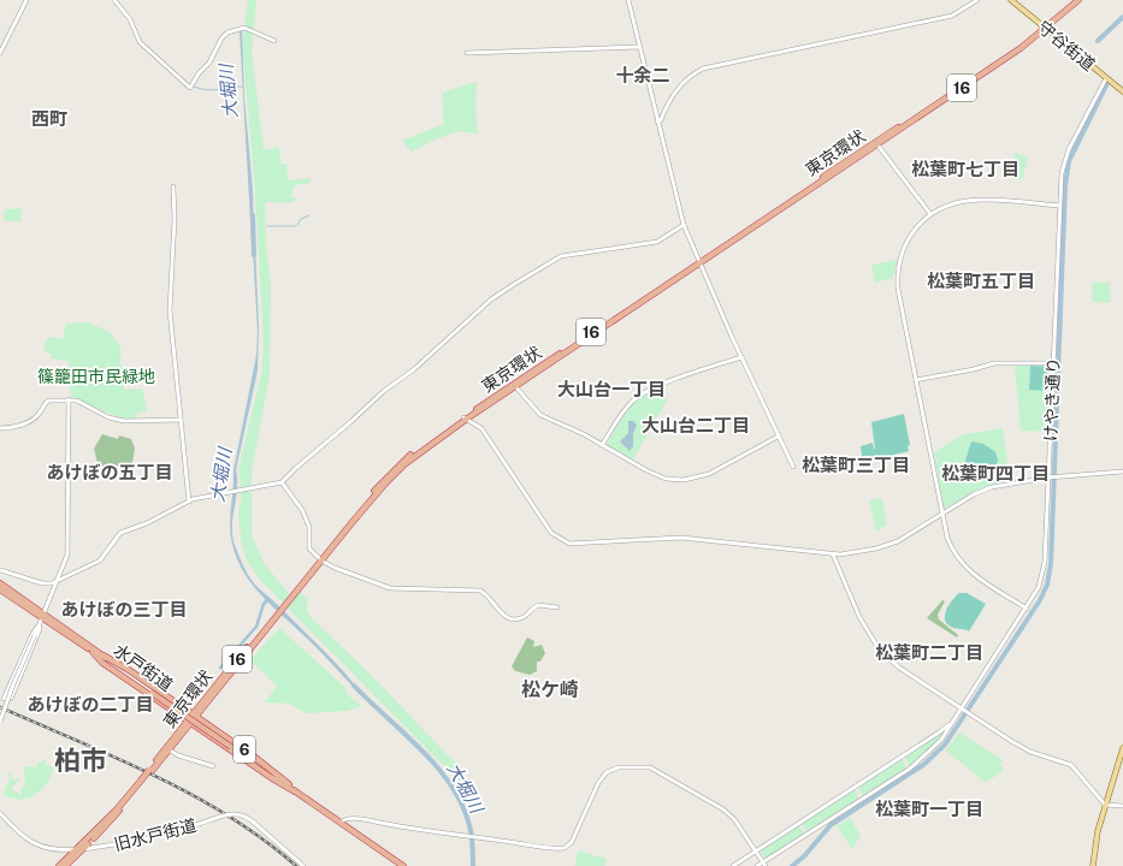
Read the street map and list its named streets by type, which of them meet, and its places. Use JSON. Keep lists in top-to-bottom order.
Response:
{
  "streets": {
    "highway": [
      "16",
      "東京環状",
      "水戸街道",
      "6"
    ],
    "main road": ["守谷街道"],
    "street": ["けやき通り", "旧水戸街道"]
  },
  "crossings": [
    ["守谷街道", "東京環状"],
    ["守谷街道", "けやき通り"],
    ["東京環状", "6"],
    ["東京環状", "旧水戸街道"],
    ["水戸街道", "6"]
  ],
  "districts": [
    "十余二",
    "西町",
    "松葉町七丁目",
    "松葉町五丁目",
    "大山台一丁目",
    "大山台二丁目",
    "松葉町三丁目",
    "あけぼの五丁目",
    "松葉町四丁目",
    "あけぼの三丁目",
    "松葉町二丁目",
    "松ケ崎",
    "あけぼの二丁目",
    "柏市",
    "松葉町一丁目"
  ],
  "water": ["大堀川"],
  "parks": ["篠籠田市民緑地"]
}
